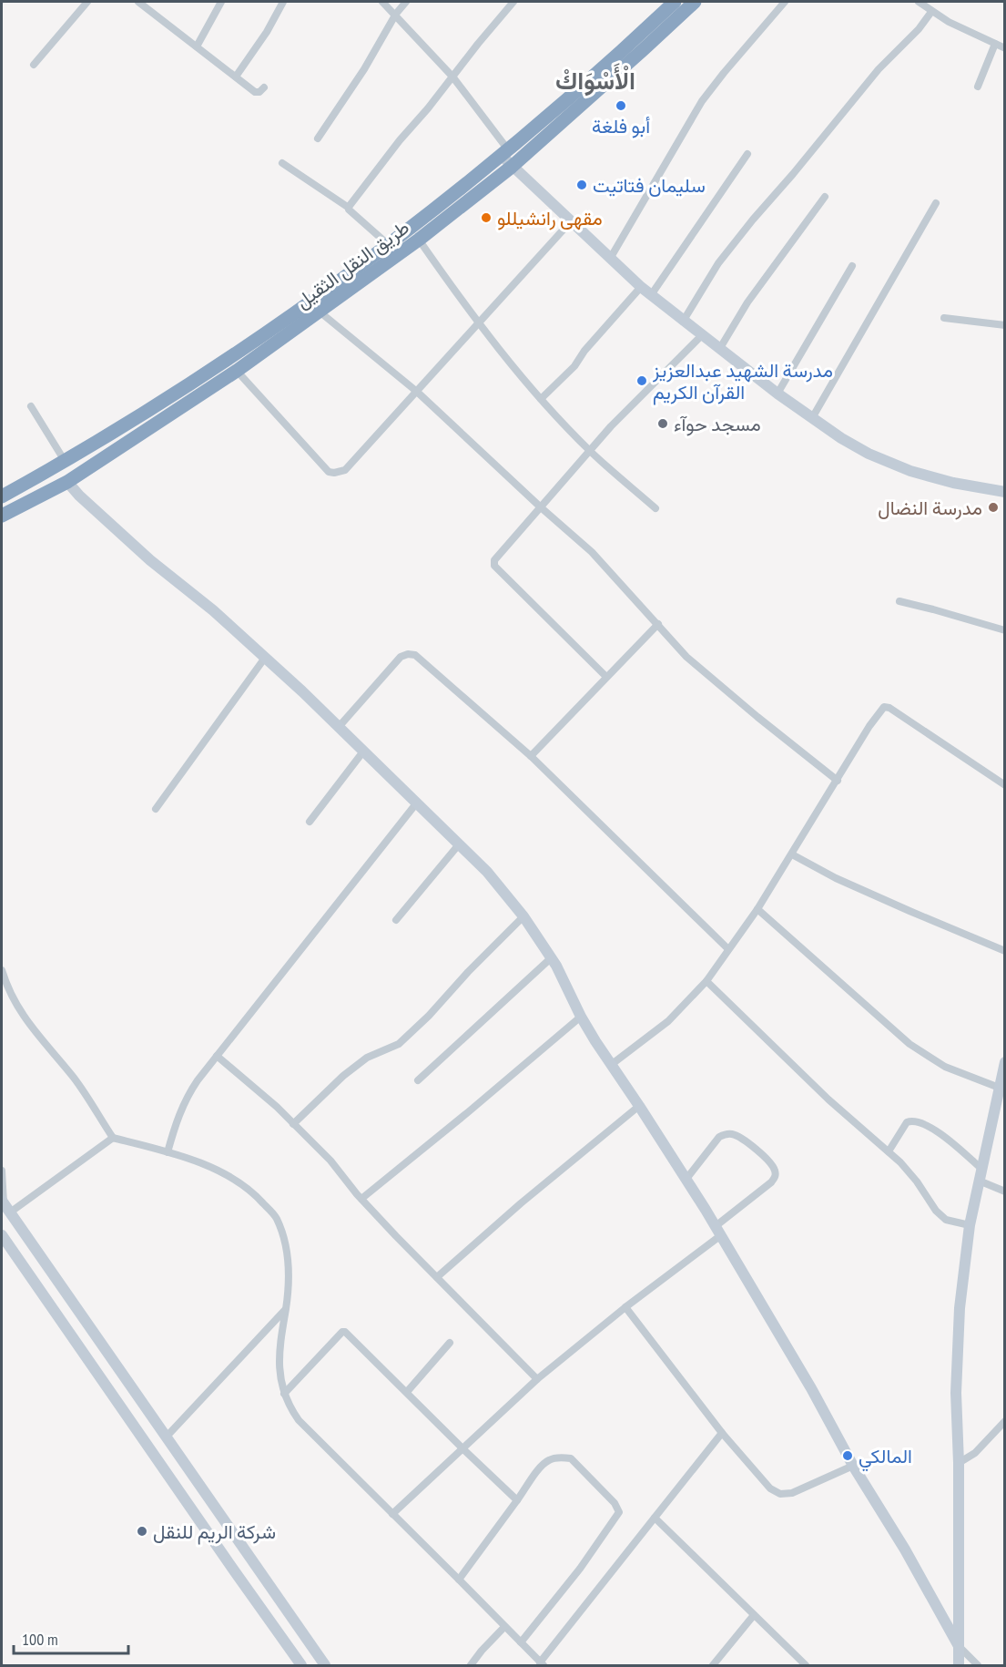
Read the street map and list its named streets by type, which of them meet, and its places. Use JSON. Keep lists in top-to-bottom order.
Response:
{
  "streets": {
    "highway": ["طريق النقل الثقيل"]
  },
  "districts": ["الْأَسْوَاكْ"],
  "places": [
    "أبو فلغة",
    "سليمان فتاتيت",
    "مقهى رانشيللو",
    "مدرسة الشهيد عبدالعزيز القرآن الكريم",
    "مسجد حوآء",
    "مدرسة النضال",
    "المالكي",
    "شركة الريم للنقل"
  ],
  "scale_bar": "100 m"
}
